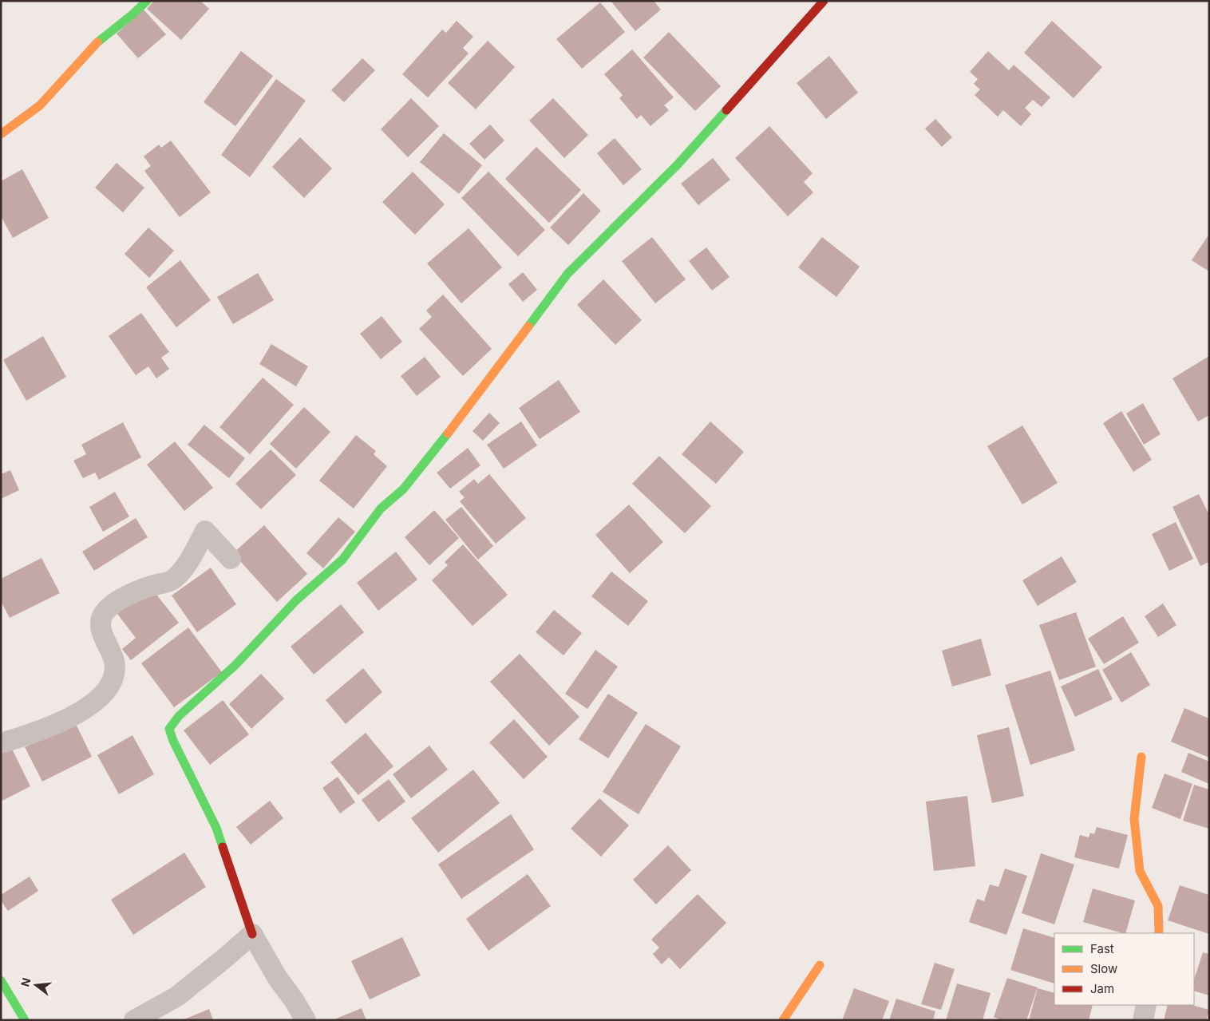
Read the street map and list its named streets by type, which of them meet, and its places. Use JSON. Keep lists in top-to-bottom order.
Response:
{
  "legend": ["Fast", "Slow", "Jam"],
  "north": "left"
}
